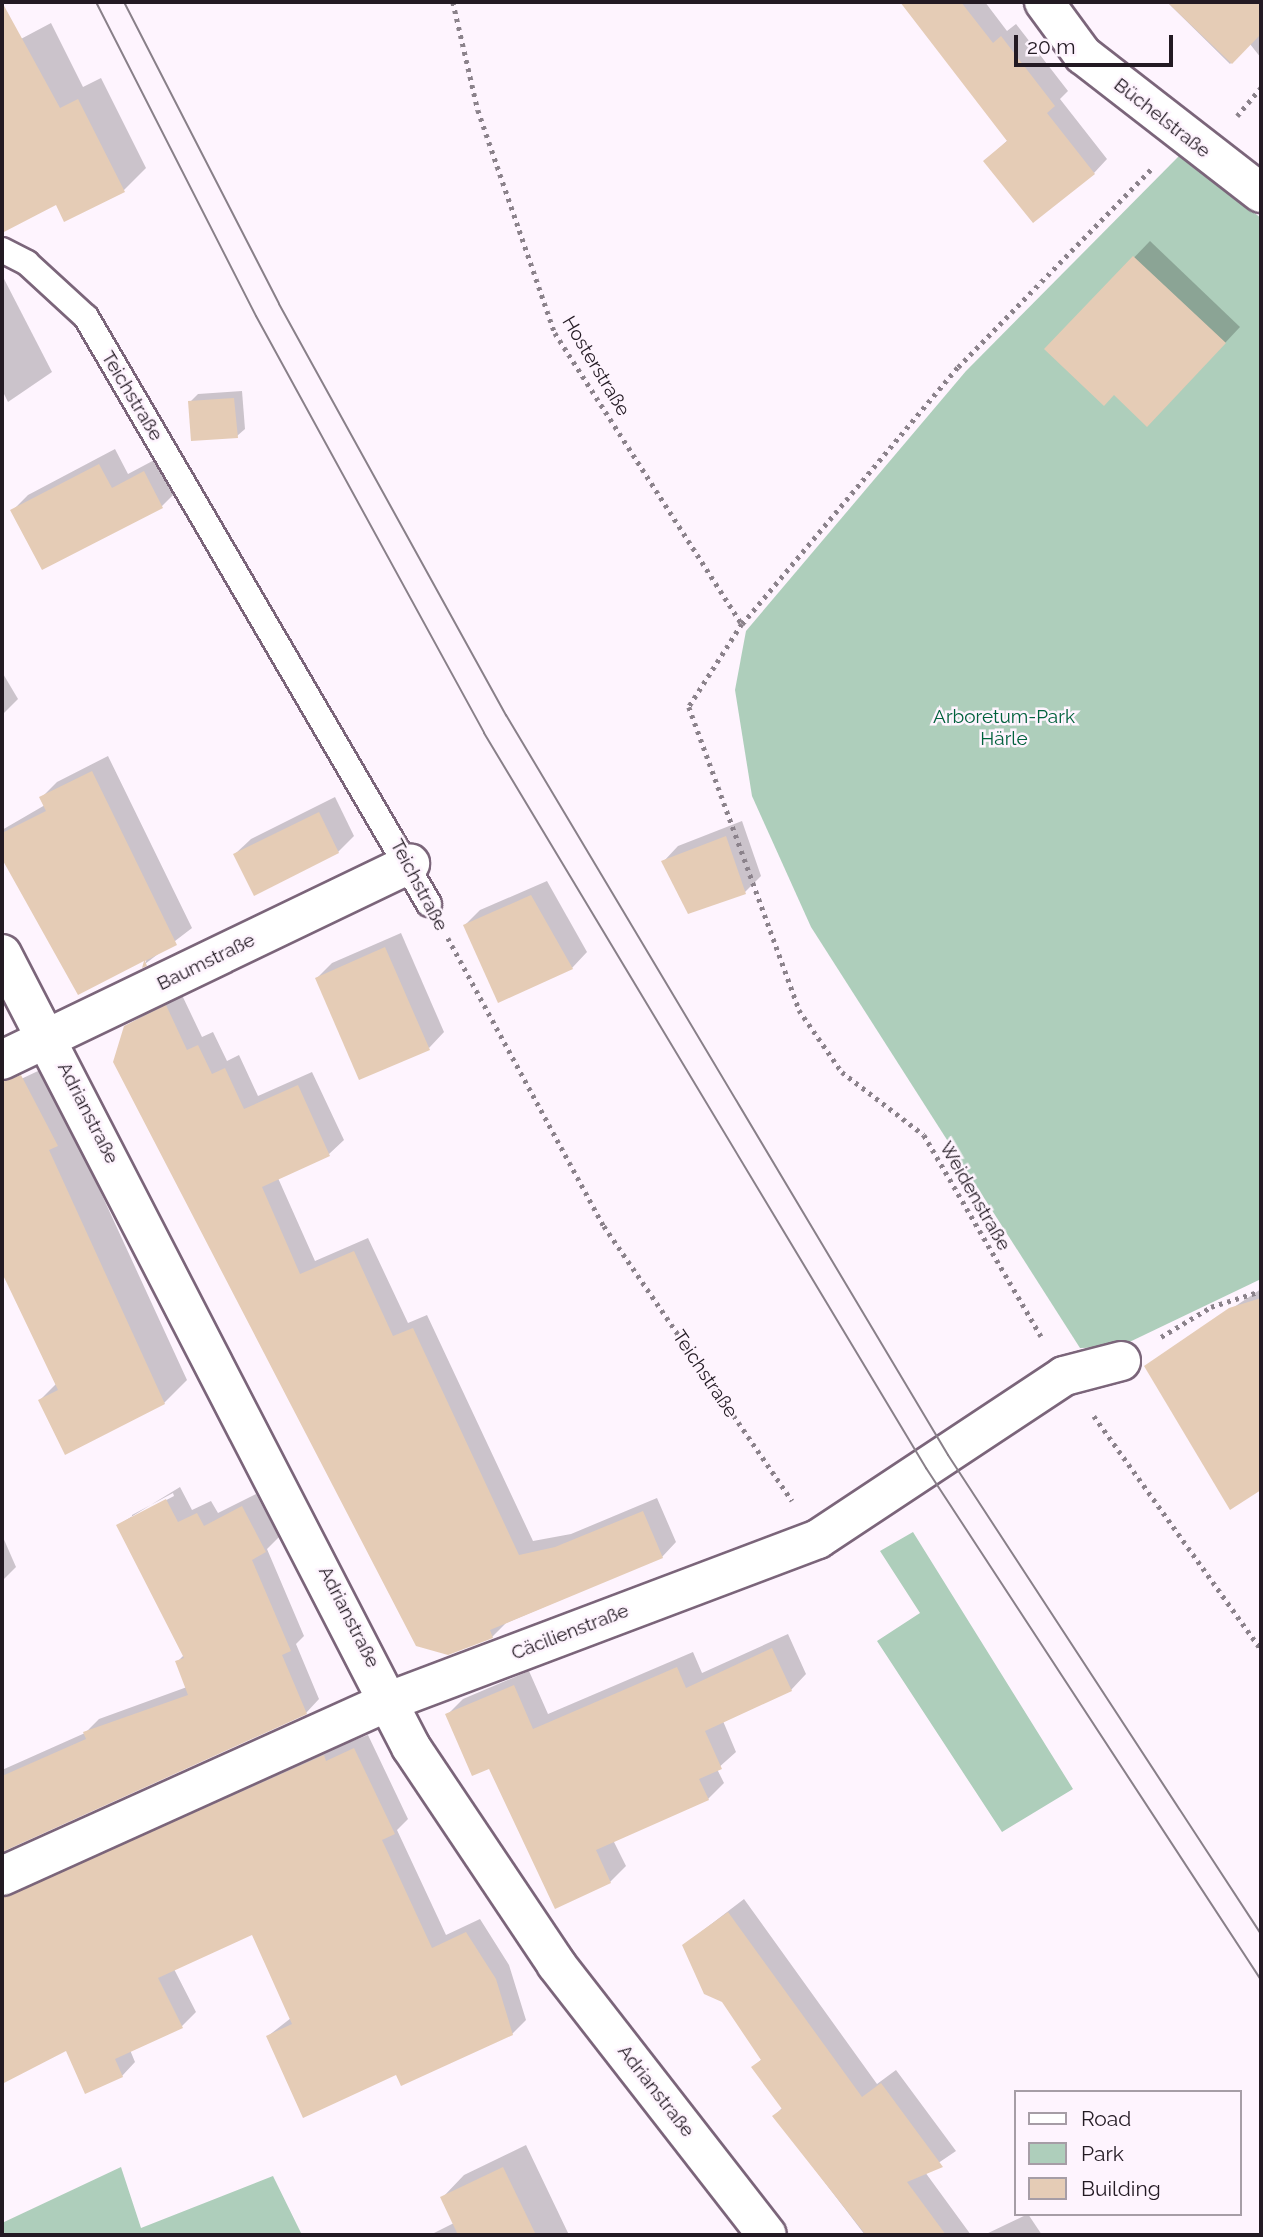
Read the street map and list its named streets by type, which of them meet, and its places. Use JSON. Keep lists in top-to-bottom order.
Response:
{
  "streets": {
    "street": [
      "Büchelstraße",
      "Baumstraße",
      "Adrianstraße",
      "Cäcilienstraße"
    ],
    "lane": ["Teichstraße"],
    "path": ["Hosterstraße", "Weidenstraße"]
  },
  "crossings": [
    ["Hosterstraße", "Weidenstraße"],
    ["Teichstraße", "Baumstraße"],
    ["Teichstraße", "Cäcilienstraße"],
    ["Baumstraße", "Adrianstraße"],
    ["Adrianstraße", "Cäcilienstraße"],
    ["Weidenstraße", "Cäcilienstraße"]
  ],
  "parks": ["Arboretum-Park Härle"],
  "legend": ["Road", "Park", "Building"],
  "scale_bar": "20 m"
}
